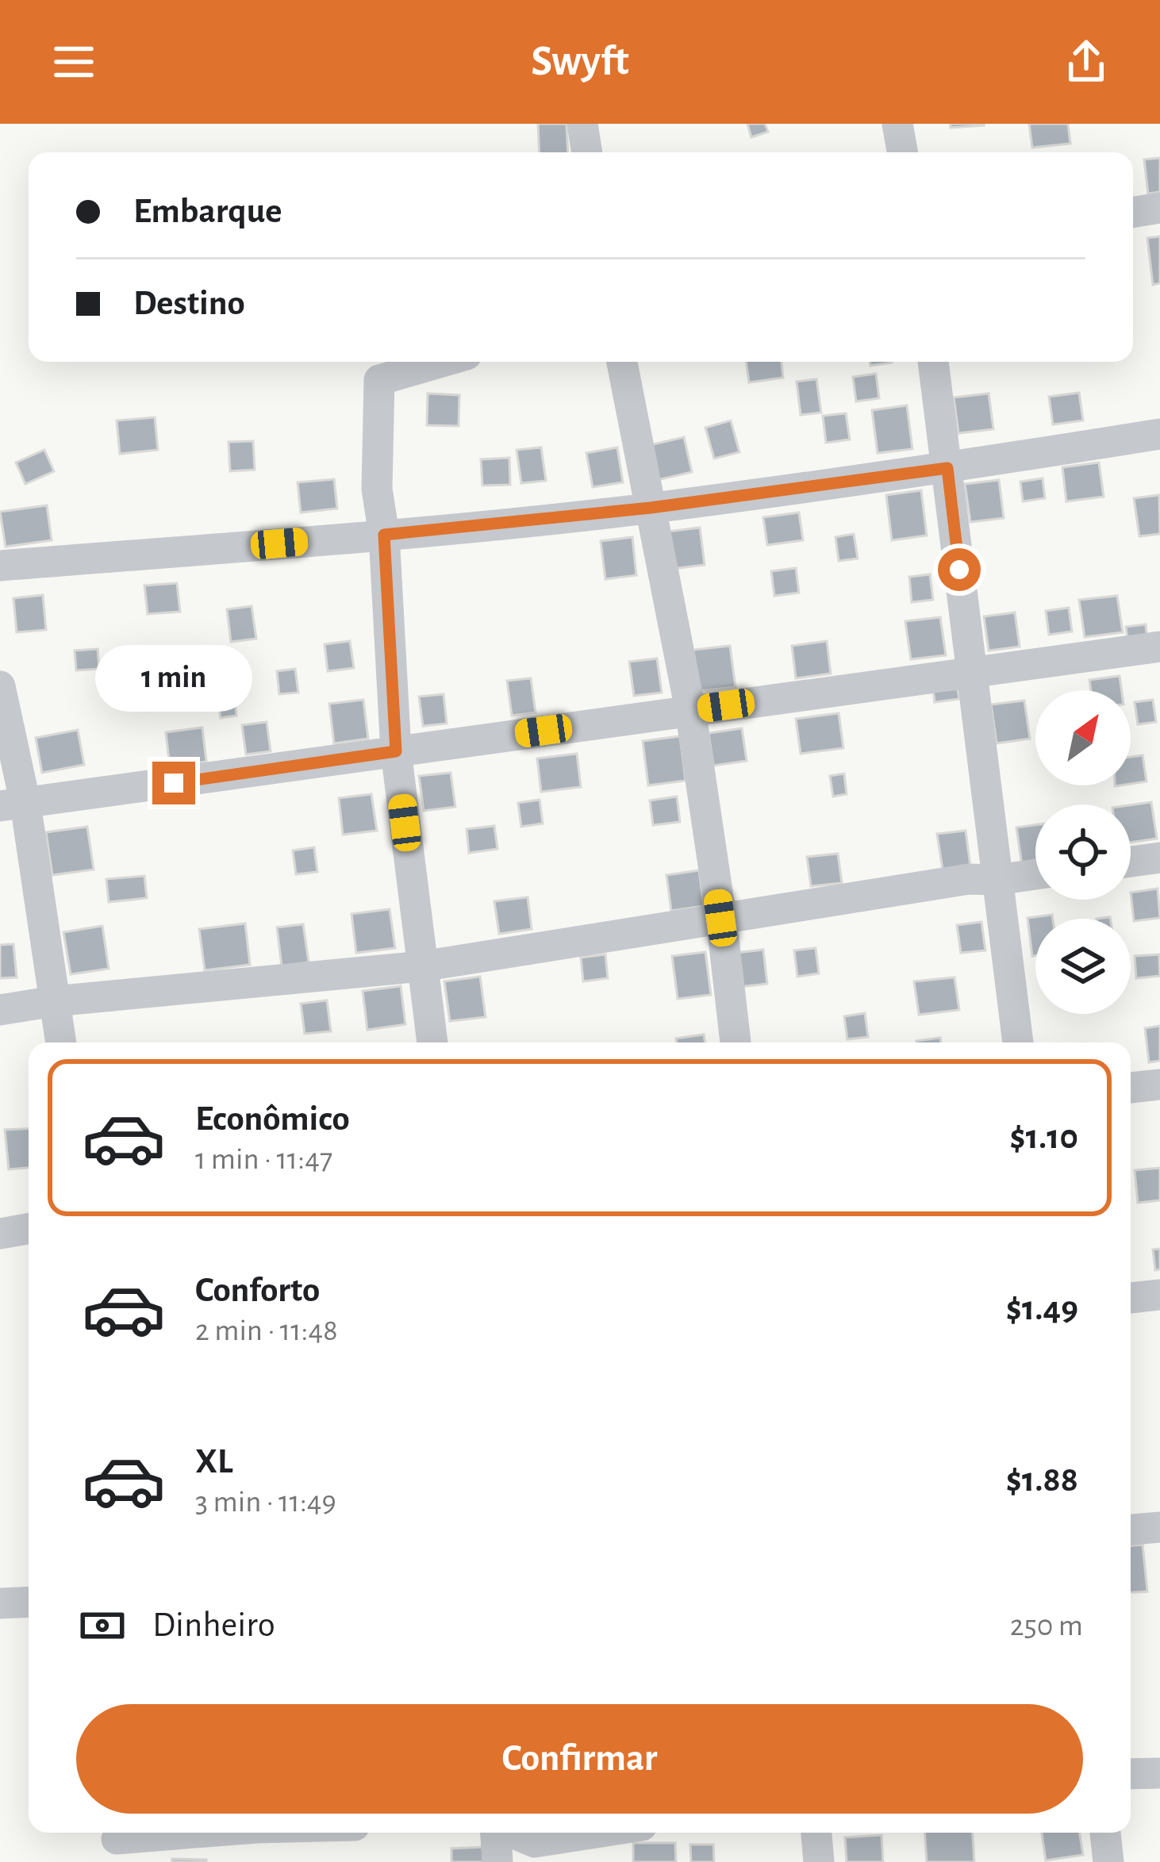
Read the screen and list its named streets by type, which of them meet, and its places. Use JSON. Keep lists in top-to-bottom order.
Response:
{
  "north": "top right",
  "page": {
    "header": "Swyft",
    "banner": ["Embarque", "Destino"],
    "bubble": "1 min",
    "list": [
      {
        "name": "Econômico",
        "note": "1 min · 11:47",
        "value": "$1.10"
      },
      {
        "name": "Conforto",
        "note": "2 min · 11:48",
        "value": "$1.49"
      },
      {
        "name": "XL",
        "note": "3 min · 11:49",
        "value": "$1.88"
      }
    ],
    "pay": ["Dinheiro", "250 m"],
    "buttons": "Confirmar"
  }
}
